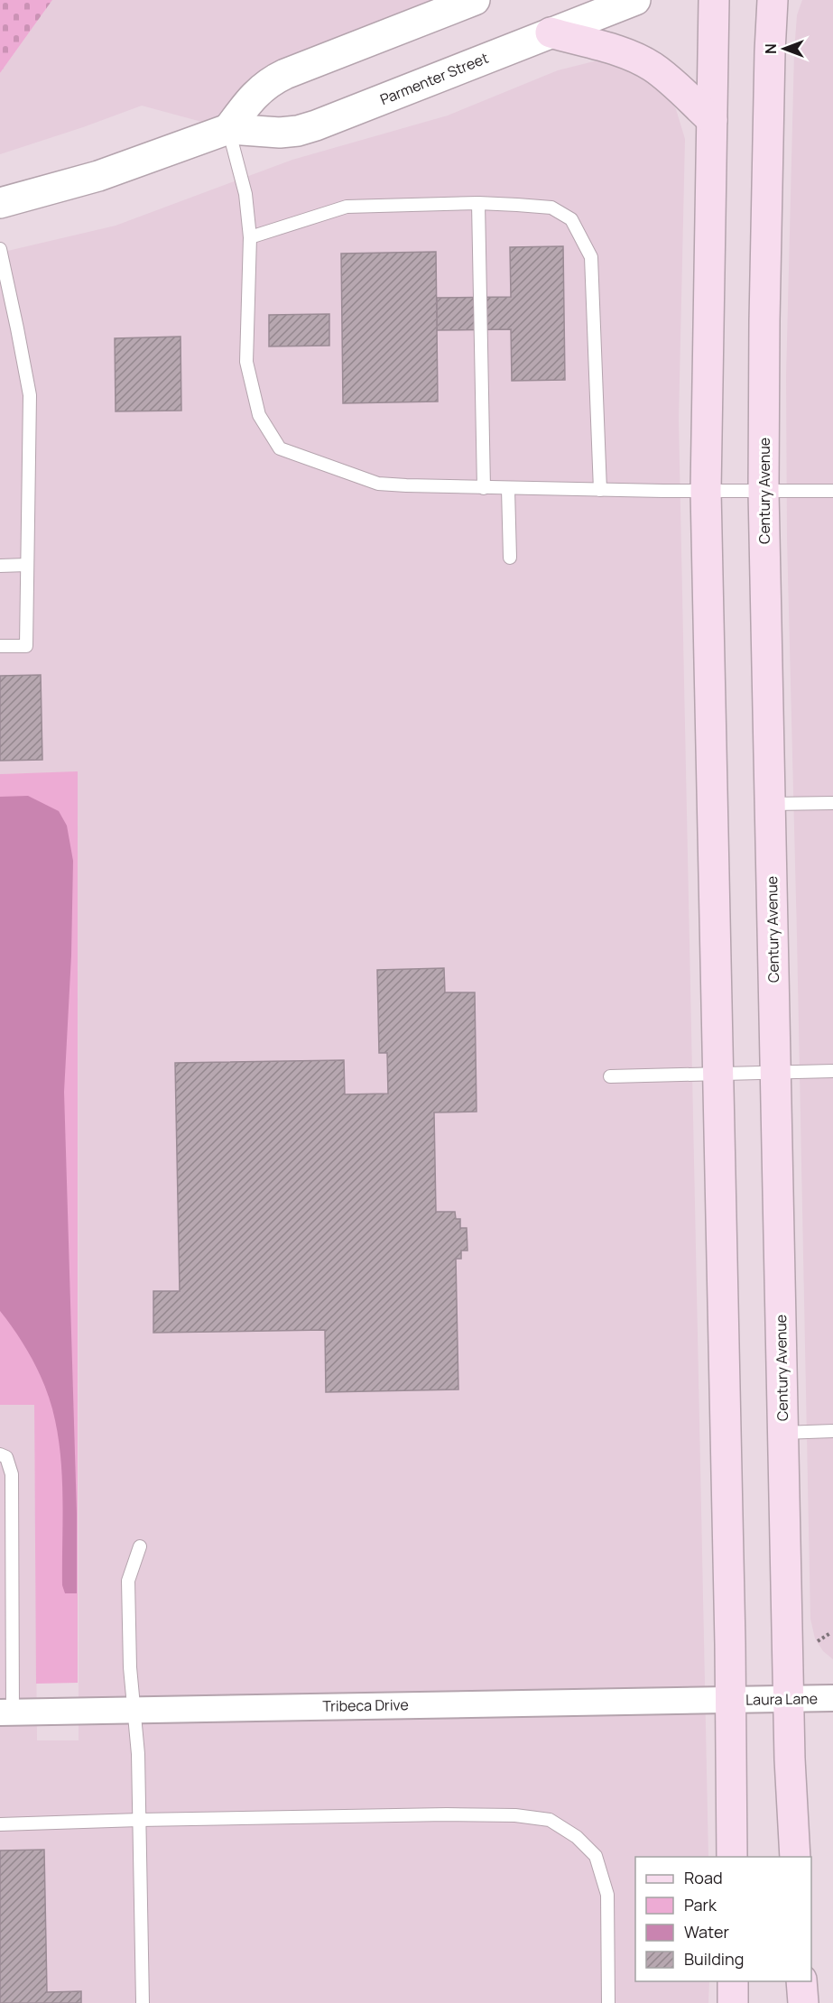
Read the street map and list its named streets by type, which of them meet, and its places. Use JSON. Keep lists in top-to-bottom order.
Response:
{
  "streets": {
    "main road": ["Century Avenue"],
    "street": ["Parmenter Street", "Laura Lane", "Tribeca Drive"]
  },
  "crossings": [
    ["Century Avenue", "Laura Lane"],
    ["Laura Lane", "Tribeca Drive"]
  ],
  "legend": [
    "Road",
    "Park",
    "Water",
    "Building"
  ],
  "north": "left"
}
